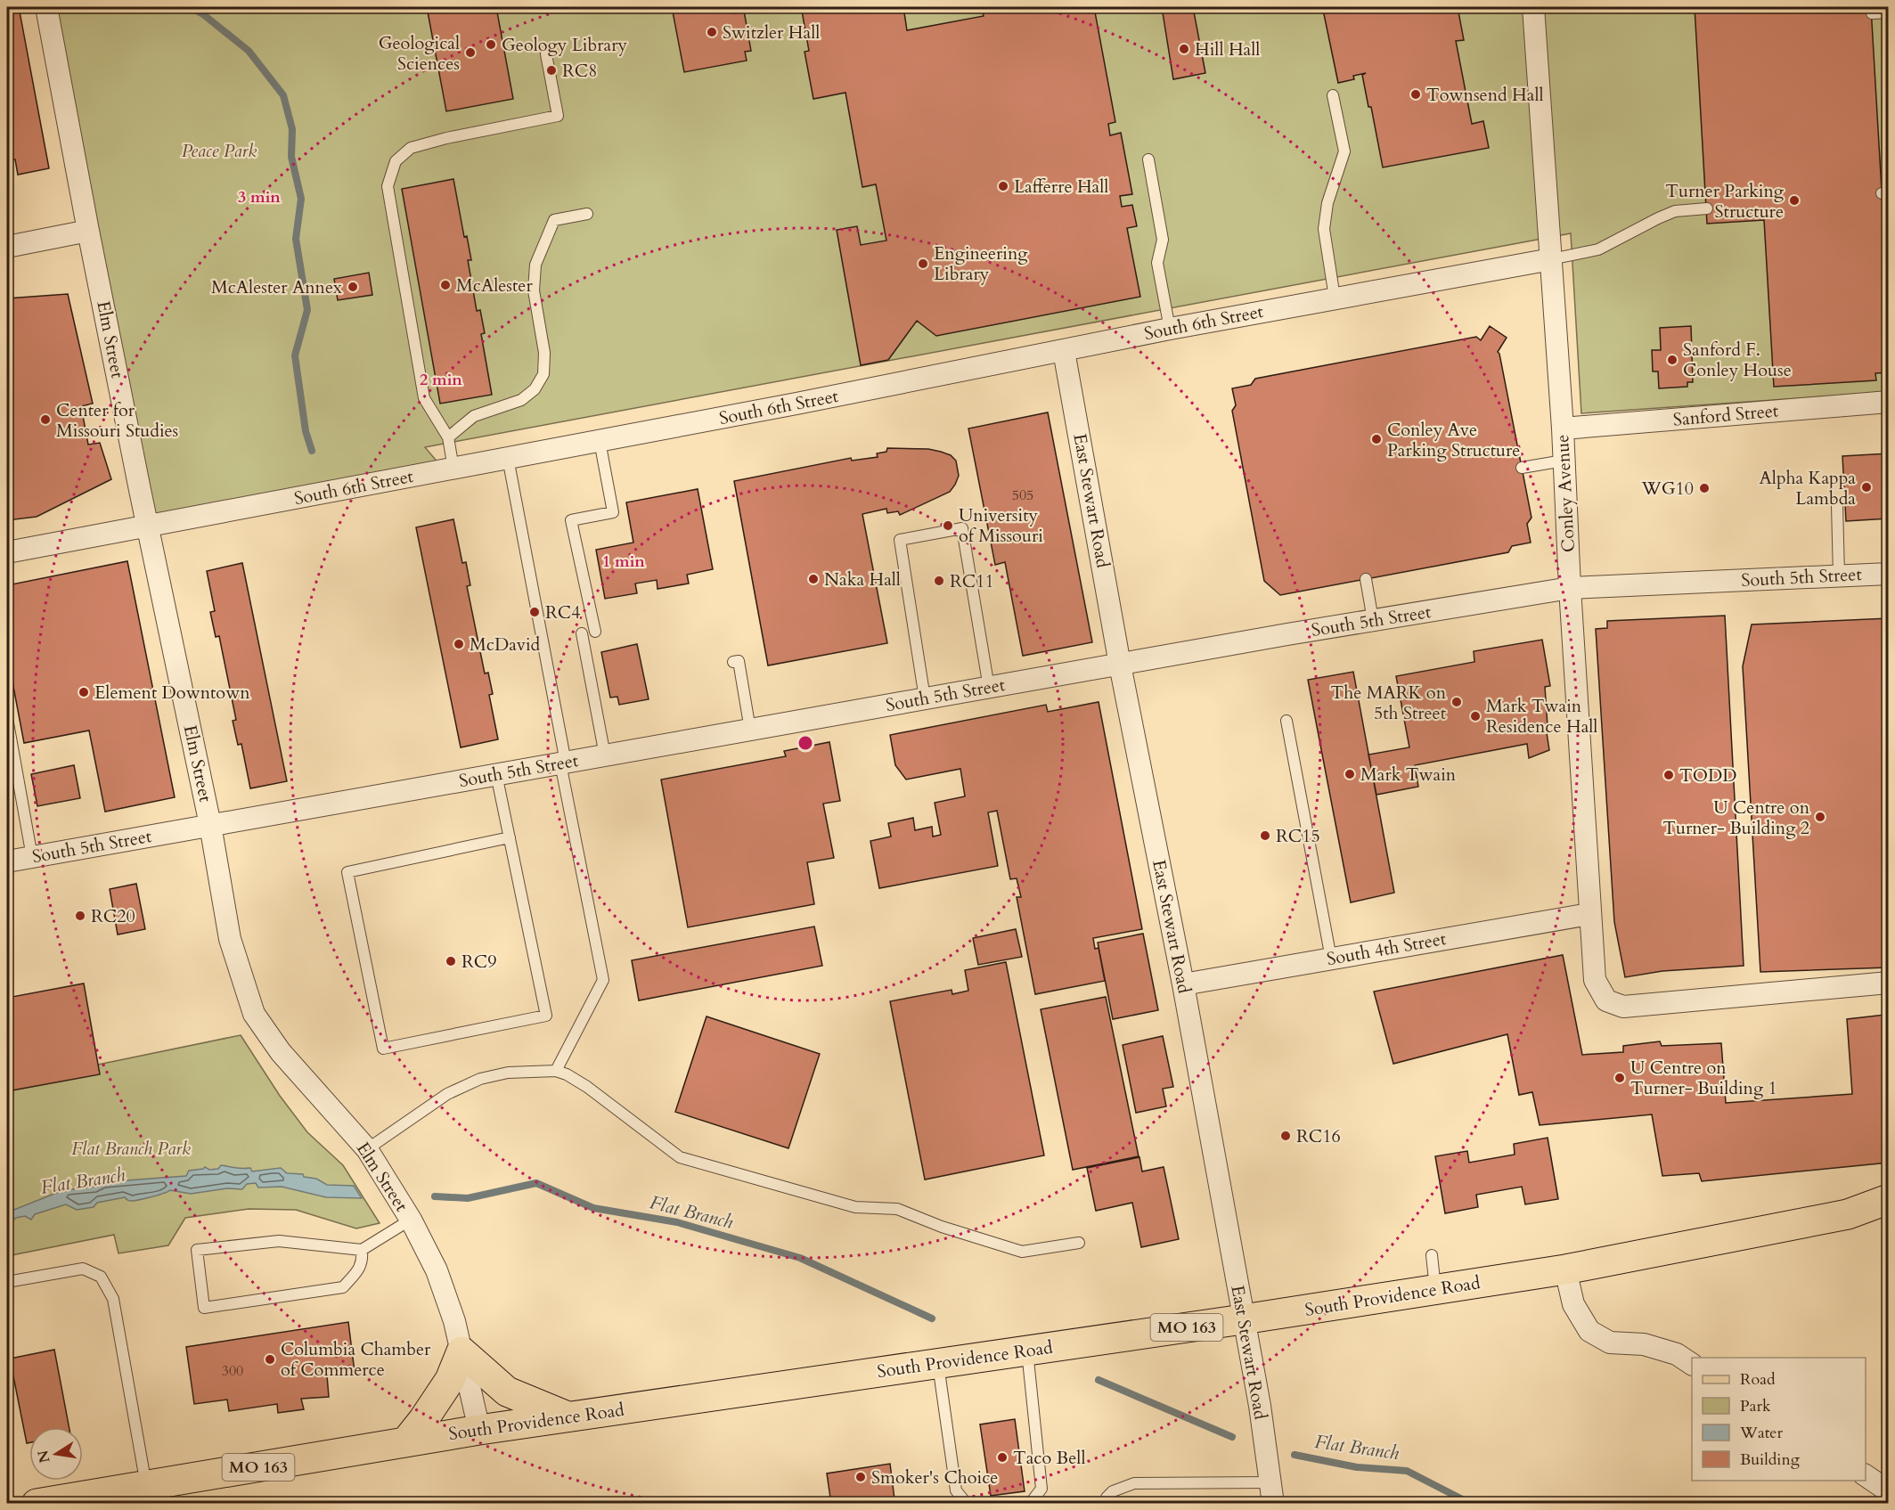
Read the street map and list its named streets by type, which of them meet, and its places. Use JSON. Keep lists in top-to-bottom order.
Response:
{
  "streets": {
    "main road": ["South Providence Road", "MO 163"],
    "street": [
      "South 6th Street",
      "Elm Street",
      "Sanford Street",
      "Conley Avenue",
      "East Stewart Road",
      "South 5th Street",
      "South 4th Street"
    ]
  },
  "crossings": [
    ["South 6th Street", "Elm Street"],
    ["South 6th Street", "Conley Avenue"],
    ["South 6th Street", "East Stewart Road"],
    ["Elm Street", "South 5th Street"],
    ["Elm Street", "South Providence Road"],
    ["Sanford Street", "Conley Avenue"],
    ["Conley Avenue", "South 5th Street"],
    ["Conley Avenue", "South 4th Street"],
    ["East Stewart Road", "South 5th Street"],
    ["East Stewart Road", "South 4th Street"],
    ["East Stewart Road", "South Providence Road"]
  ],
  "water": ["Flat Branch"],
  "parks": ["Peace Park", "Flat Branch Park"],
  "places": [
    "Switzler Hall",
    "Geology Library",
    "Hill Hall",
    "Geological Sciences",
    "RC8",
    "Townsend Hall",
    "Lafferre Hall",
    "Turner Parking Structure",
    "Engineering Library",
    "McAlester",
    "McAlester Annex",
    "Sanford F. Conley House",
    "Center for Missouri Studies",
    "Conley Ave Parking Structure",
    "Alpha Kappa Lambda",
    "WG10",
    "University of Missouri",
    "Naka Hall",
    "RC11",
    "RC4",
    "McDavid",
    "Element Downtown",
    "The MARK on 5th Street",
    "Mark Twain Residence Hall",
    "Mark Twain",
    "TODD",
    "U Centre on Turner- Building 2",
    "RC15",
    "RC20",
    "RC9",
    "U Centre on Turner- Building 1",
    "RC16",
    "Columbia Chamber of Commerce",
    "Taco Bell",
    "Smoker's Choice"
  ],
  "house_numbers": ["505", "300"],
  "legend": [
    "Road",
    "Park",
    "Water",
    "Building"
  ],
  "north": "left",
  "rings": ["3 min", "2 min", "1 min"]
}
